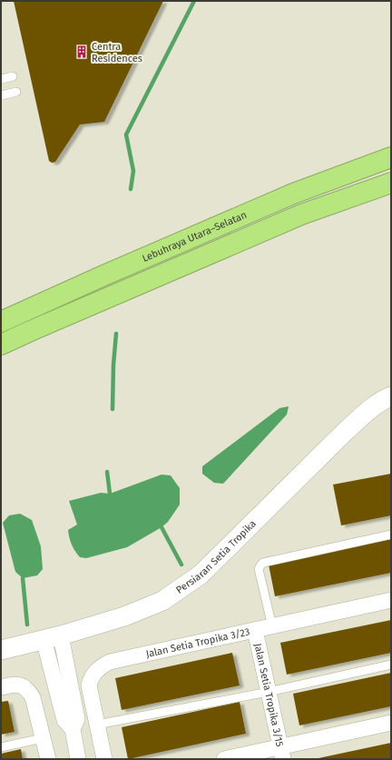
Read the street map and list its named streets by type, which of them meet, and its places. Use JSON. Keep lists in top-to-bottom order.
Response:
{
  "streets": {
    "highway": ["Lebuhraya Utara–Selatan"],
    "street": ["Persiaran Setia Tropika", "Jalan Setia Tropika 3/23", "Jalan Setia Tropika 3/15"]
  },
  "crossings": [
    ["Jalan Setia Tropika 3/23", "Jalan Setia Tropika 3/15"]
  ],
  "places": {
    "building": ["Centra Residences"]
  }
}
